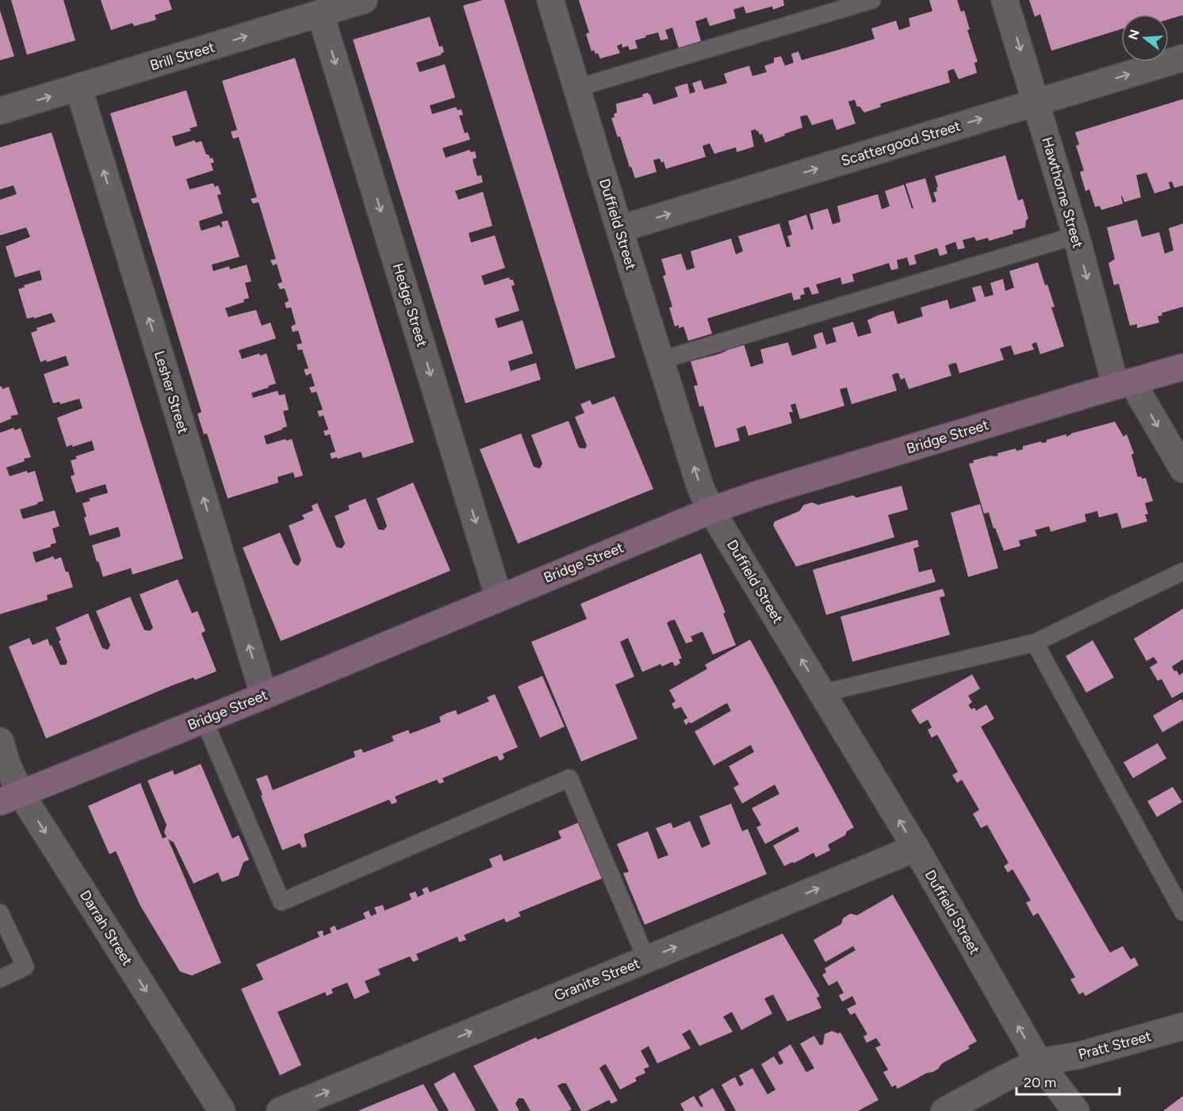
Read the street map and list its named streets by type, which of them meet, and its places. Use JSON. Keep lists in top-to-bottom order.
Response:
{
  "streets": {
    "main road": ["Bridge Street"],
    "street": [
      "Brill Street",
      "Scattergood Street",
      "Hawthorne Street",
      "Duffield Street",
      "Hedge Street",
      "Lesher Street",
      "Darrah Street",
      "Granite Street",
      "Pratt Street"
    ]
  },
  "crossings": [
    ["Brill Street", "Hedge Street"],
    ["Brill Street", "Lesher Street"],
    ["Scattergood Street", "Hawthorne Street"],
    ["Scattergood Street", "Duffield Street"],
    ["Hawthorne Street", "Bridge Street"],
    ["Duffield Street", "Bridge Street"],
    ["Duffield Street", "Granite Street"],
    ["Duffield Street", "Pratt Street"],
    ["Hedge Street", "Bridge Street"],
    ["Lesher Street", "Bridge Street"],
    ["Bridge Street", "Darrah Street"]
  ],
  "one_way": [
    "Brill Street",
    "Scattergood Street",
    "Hawthorne Street",
    "Duffield Street",
    "Hedge Street",
    "Lesher Street",
    "Darrah Street",
    "Granite Street"
  ],
  "scale_bar": "20 m",
  "north": "left"
}
